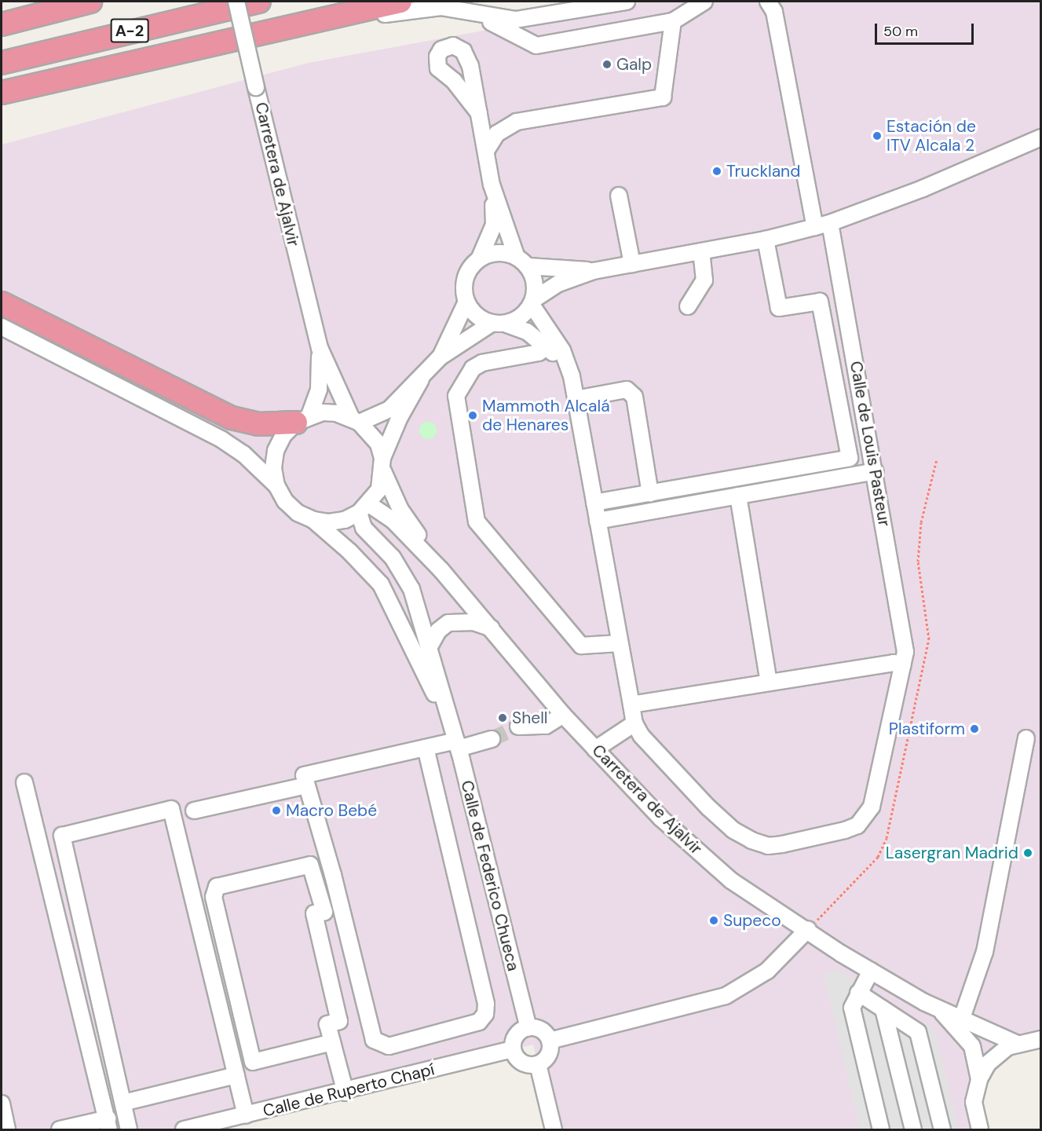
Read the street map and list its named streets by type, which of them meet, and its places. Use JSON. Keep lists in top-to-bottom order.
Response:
{
  "streets": {
    "highway": ["A-2"],
    "street": [
      "Carretera de Ajalvir",
      "Calle de Louis Pasteur",
      "Calle de Federico Chueca",
      "Calle de Ruperto Chapí"
    ]
  },
  "crossings": [
    ["Calle de Federico Chueca", "Calle de Ruperto Chapí"]
  ],
  "places": [
    "Galp",
    "Estación de ITV Alcala 2",
    "Truckland",
    "Mammoth Alcalá de Henares",
    "Shell",
    "Plastiform",
    "Macro Bebé",
    "Lasergran Madrid",
    "Supeco"
  ],
  "scale_bar": "50 m"
}
